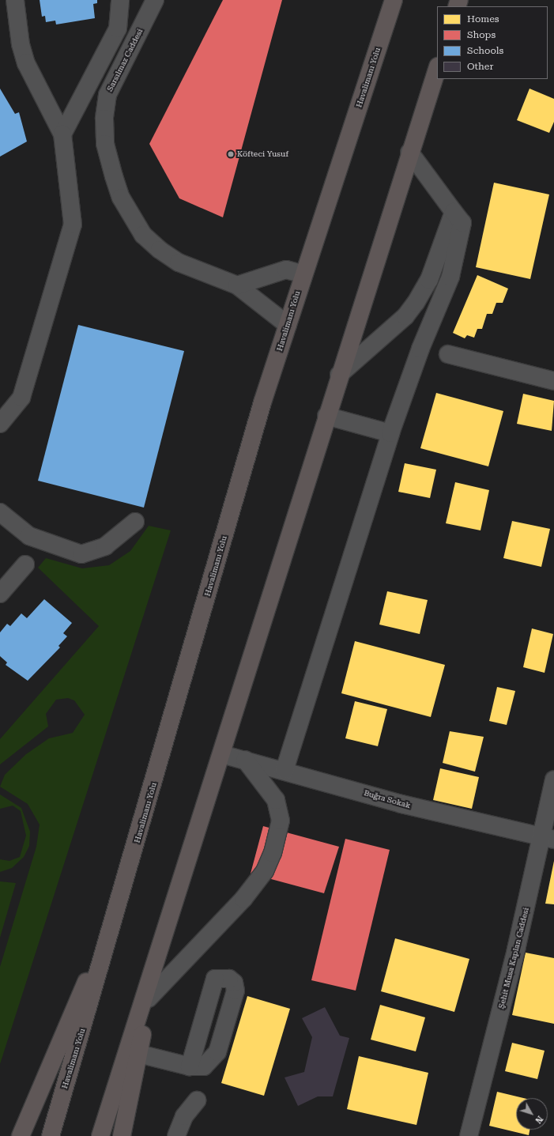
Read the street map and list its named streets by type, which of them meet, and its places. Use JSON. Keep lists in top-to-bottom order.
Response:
{
  "streets": {
    "highway": ["Havalimanı Yolu"],
    "street": ["Sarsılmaz Caddesi", "Buğra Sokak", "Şehit Musa Kaplan Caddesi"]
  },
  "crossings": [
    ["Sarsılmaz Caddesi", "Havalimanı Yolu"],
    ["Buğra Sokak", "Şehit Musa Kaplan Caddesi"]
  ],
  "places": ["Köfteci Yusuf"],
  "legend": [
    "Homes",
    "Shops",
    "Schools",
    "Other"
  ],
  "north": "bottom right"
}
